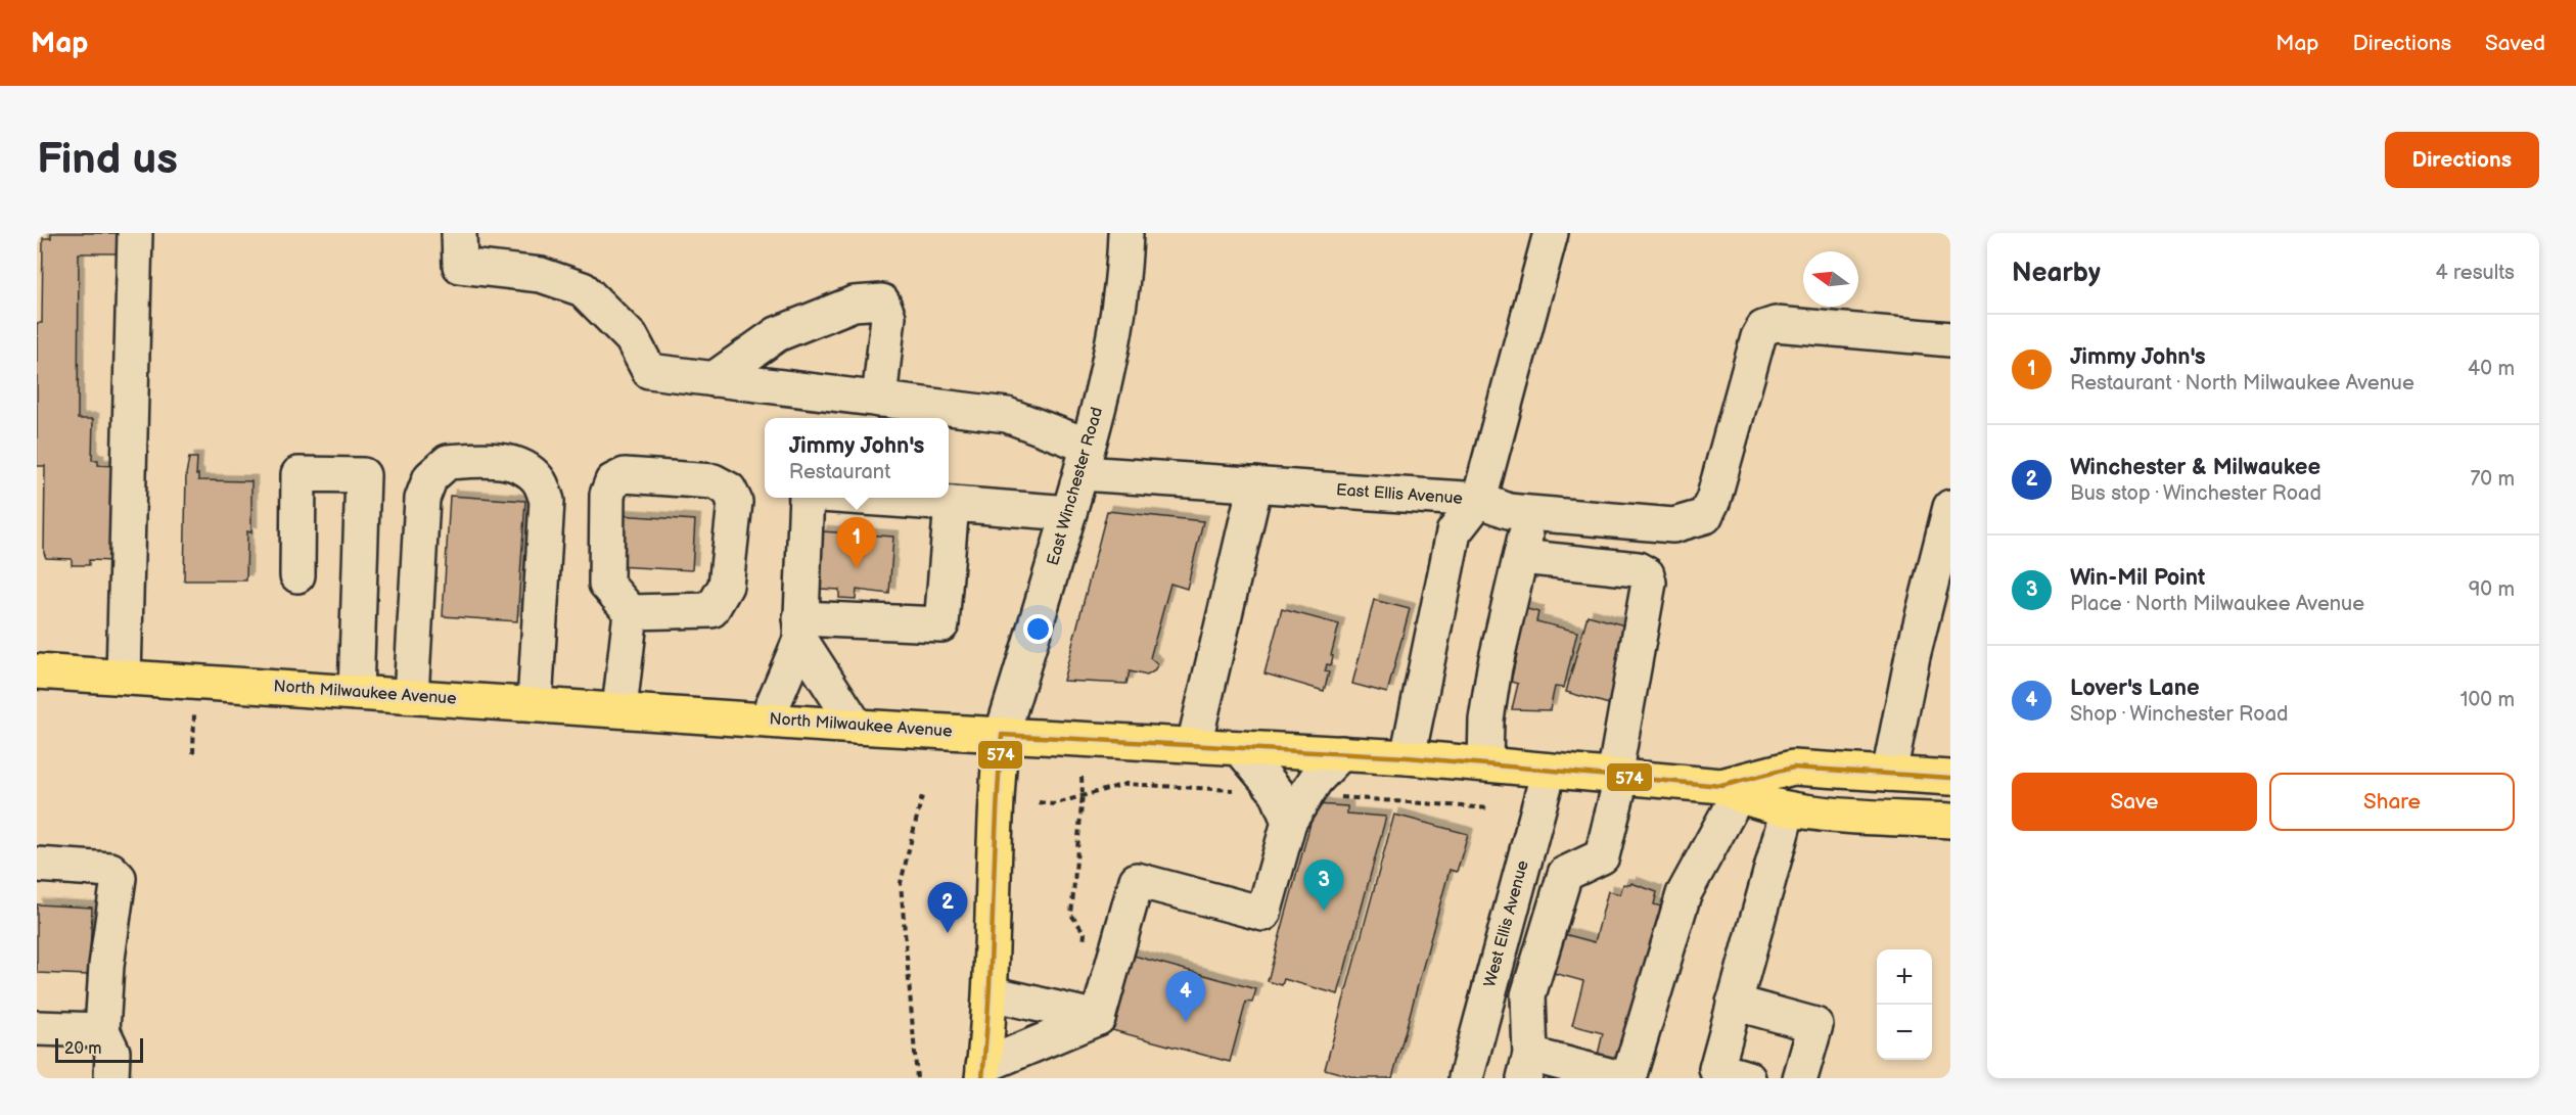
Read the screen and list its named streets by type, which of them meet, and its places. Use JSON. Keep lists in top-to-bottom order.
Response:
{
  "streets": {
    "main road": ["North Milwaukee Avenue"],
    "street": ["East Winchester Road", "East Ellis Avenue", "West Ellis Avenue"]
  },
  "crossings": [
    ["East Winchester Road", "East Ellis Avenue"],
    ["East Winchester Road", "North Milwaukee Avenue"],
    ["North Milwaukee Avenue", "West Ellis Avenue"]
  ],
  "lines": ["transit line 574"],
  "scale_bar": "20 m",
  "north": "left",
  "page": {
    "header": "Map",
    "nav": ["Map", "Directions", "Saved"],
    "buttons": [
      "Directions",
      ["Save", "Share"]
    ],
    "title": "Find us",
    "heading": ["Nearby", "4 results"],
    "list": [
      {
        "mark": "1",
        "name": "Jimmy John's",
        "note": "Restaurant · North Milwaukee Avenue",
        "value": "40 m"
      },
      {
        "mark": "2",
        "name": "Winchester & Milwaukee",
        "note": "Bus stop · Winchester Road",
        "value": "70 m"
      },
      {
        "mark": "3",
        "name": "Win-Mil Point",
        "note": "Place · North Milwaukee Avenue",
        "value": "90 m"
      },
      {
        "mark": "4",
        "name": "Lover's Lane",
        "note": "Shop · Winchester Road",
        "value": "100 m"
      }
    ],
    "popup": ["Jimmy John's", "Restaurant"],
    "pins": [
      "1",
      "3",
      "2",
      "4"
    ],
    "map_buttons": ["+", "−"],
    "scale": "20 m"
  }
}
